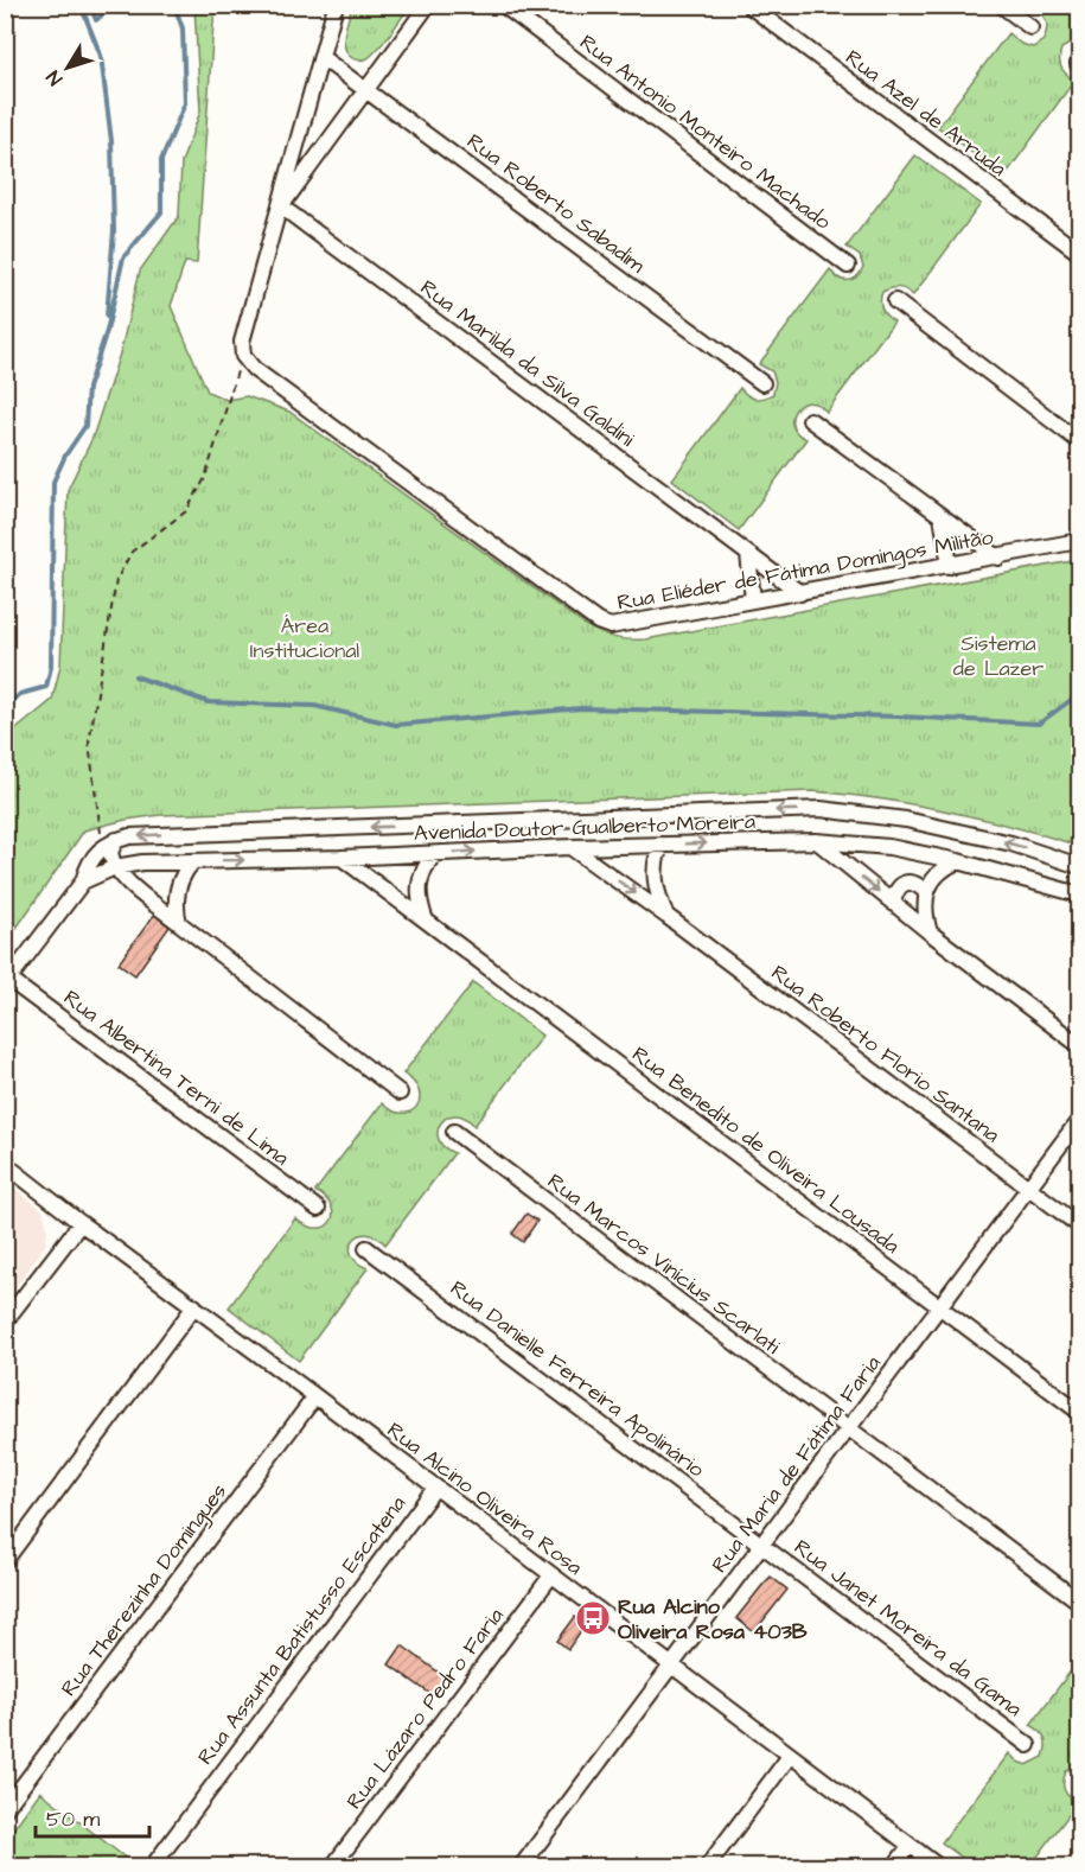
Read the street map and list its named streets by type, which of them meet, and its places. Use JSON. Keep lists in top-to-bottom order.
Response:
{
  "streets": {
    "street": [
      "Rua Azel de Arruda",
      "Rua Antonio Monteiro Machado",
      "Rua Roberto Sabadim",
      "Rua Marilda da Silva Galdini",
      "Rua Eliéder de Fátima Domingos Militão",
      "Avenida Doutor Gualberto Moreira",
      "Rua Roberto Florio Santana",
      "Rua Albertina Terni de Lima",
      "Rua Benedito de Oliveira Lousada",
      "Rua Marcos Vinícius Scarlati",
      "Rua Danielle Ferreira Apolinário",
      "Rua Maria de Fátima Faria",
      "Rua Alcino Oliveira Rosa",
      "Rua Therezinha Domingues",
      "Rua Janet Moreira da Gama",
      "Rua Assunta Batistusso Escatena",
      "Rua Lázaro Pedro Faria"
    ]
  },
  "crossings": [
    ["Rua Marilda da Silva Galdini", "Rua Eliéder de Fátima Domingos Militão"],
    ["Avenida Doutor Gualberto Moreira", "Rua Roberto Florio Santana"],
    ["Avenida Doutor Gualberto Moreira", "Rua Benedito de Oliveira Lousada"],
    ["Rua Roberto Florio Santana", "Rua Maria de Fátima Faria"],
    ["Rua Benedito de Oliveira Lousada", "Rua Maria de Fátima Faria"],
    ["Rua Marcos Vinícius Scarlati", "Rua Maria de Fátima Faria"],
    ["Rua Danielle Ferreira Apolinário", "Rua Maria de Fátima Faria"],
    ["Rua Danielle Ferreira Apolinário", "Rua Janet Moreira da Gama"],
    ["Rua Maria de Fátima Faria", "Rua Alcino Oliveira Rosa"],
    ["Rua Maria de Fátima Faria", "Rua Janet Moreira da Gama"],
    ["Rua Alcino Oliveira Rosa", "Rua Therezinha Domingues"],
    ["Rua Alcino Oliveira Rosa", "Rua Assunta Batistusso Escatena"],
    ["Rua Alcino Oliveira Rosa", "Rua Lázaro Pedro Faria"]
  ],
  "parks": ["Área Institucional", "Sistema de Lazer"],
  "places": {
    "bus stop": ["Rua Alcino Oliveira Rosa 403B"]
  },
  "scale_bar": "50 m",
  "north": "bottom left"
}
